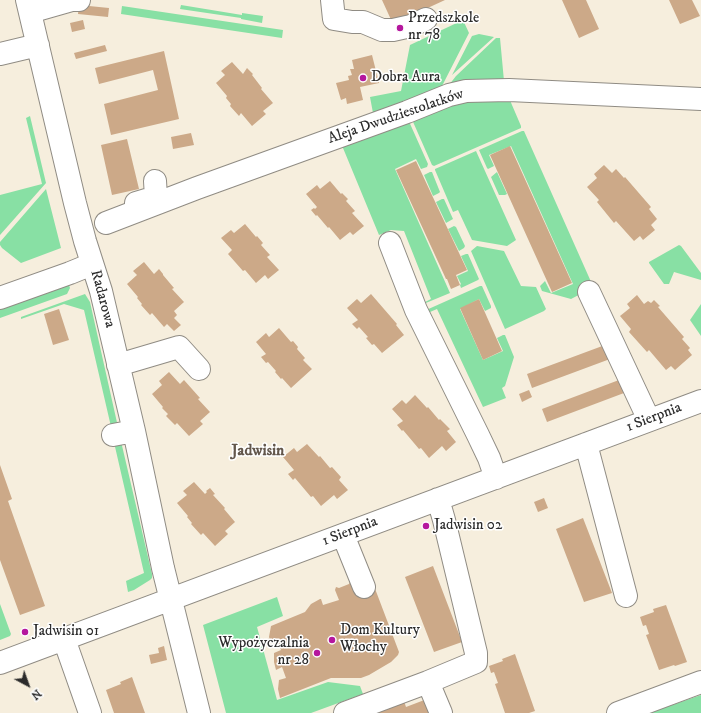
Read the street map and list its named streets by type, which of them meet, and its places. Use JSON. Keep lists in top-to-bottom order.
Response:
{
  "streets": {
    "street": ["Aleja Dwudziestolatków", "Radarowa", "1 Sierpnia"]
  },
  "crossings": [
    ["Radarowa", "1 Sierpnia"]
  ],
  "districts": ["Jadwisin"],
  "places": [
    "Przedszkole nr 78",
    "Dobra Aura",
    "Jadwisin 02",
    "Jadwisin 01",
    "Dom Kultury Włochy",
    "Wypożyczalnia nr 28"
  ],
  "north": "bottom right"
}
